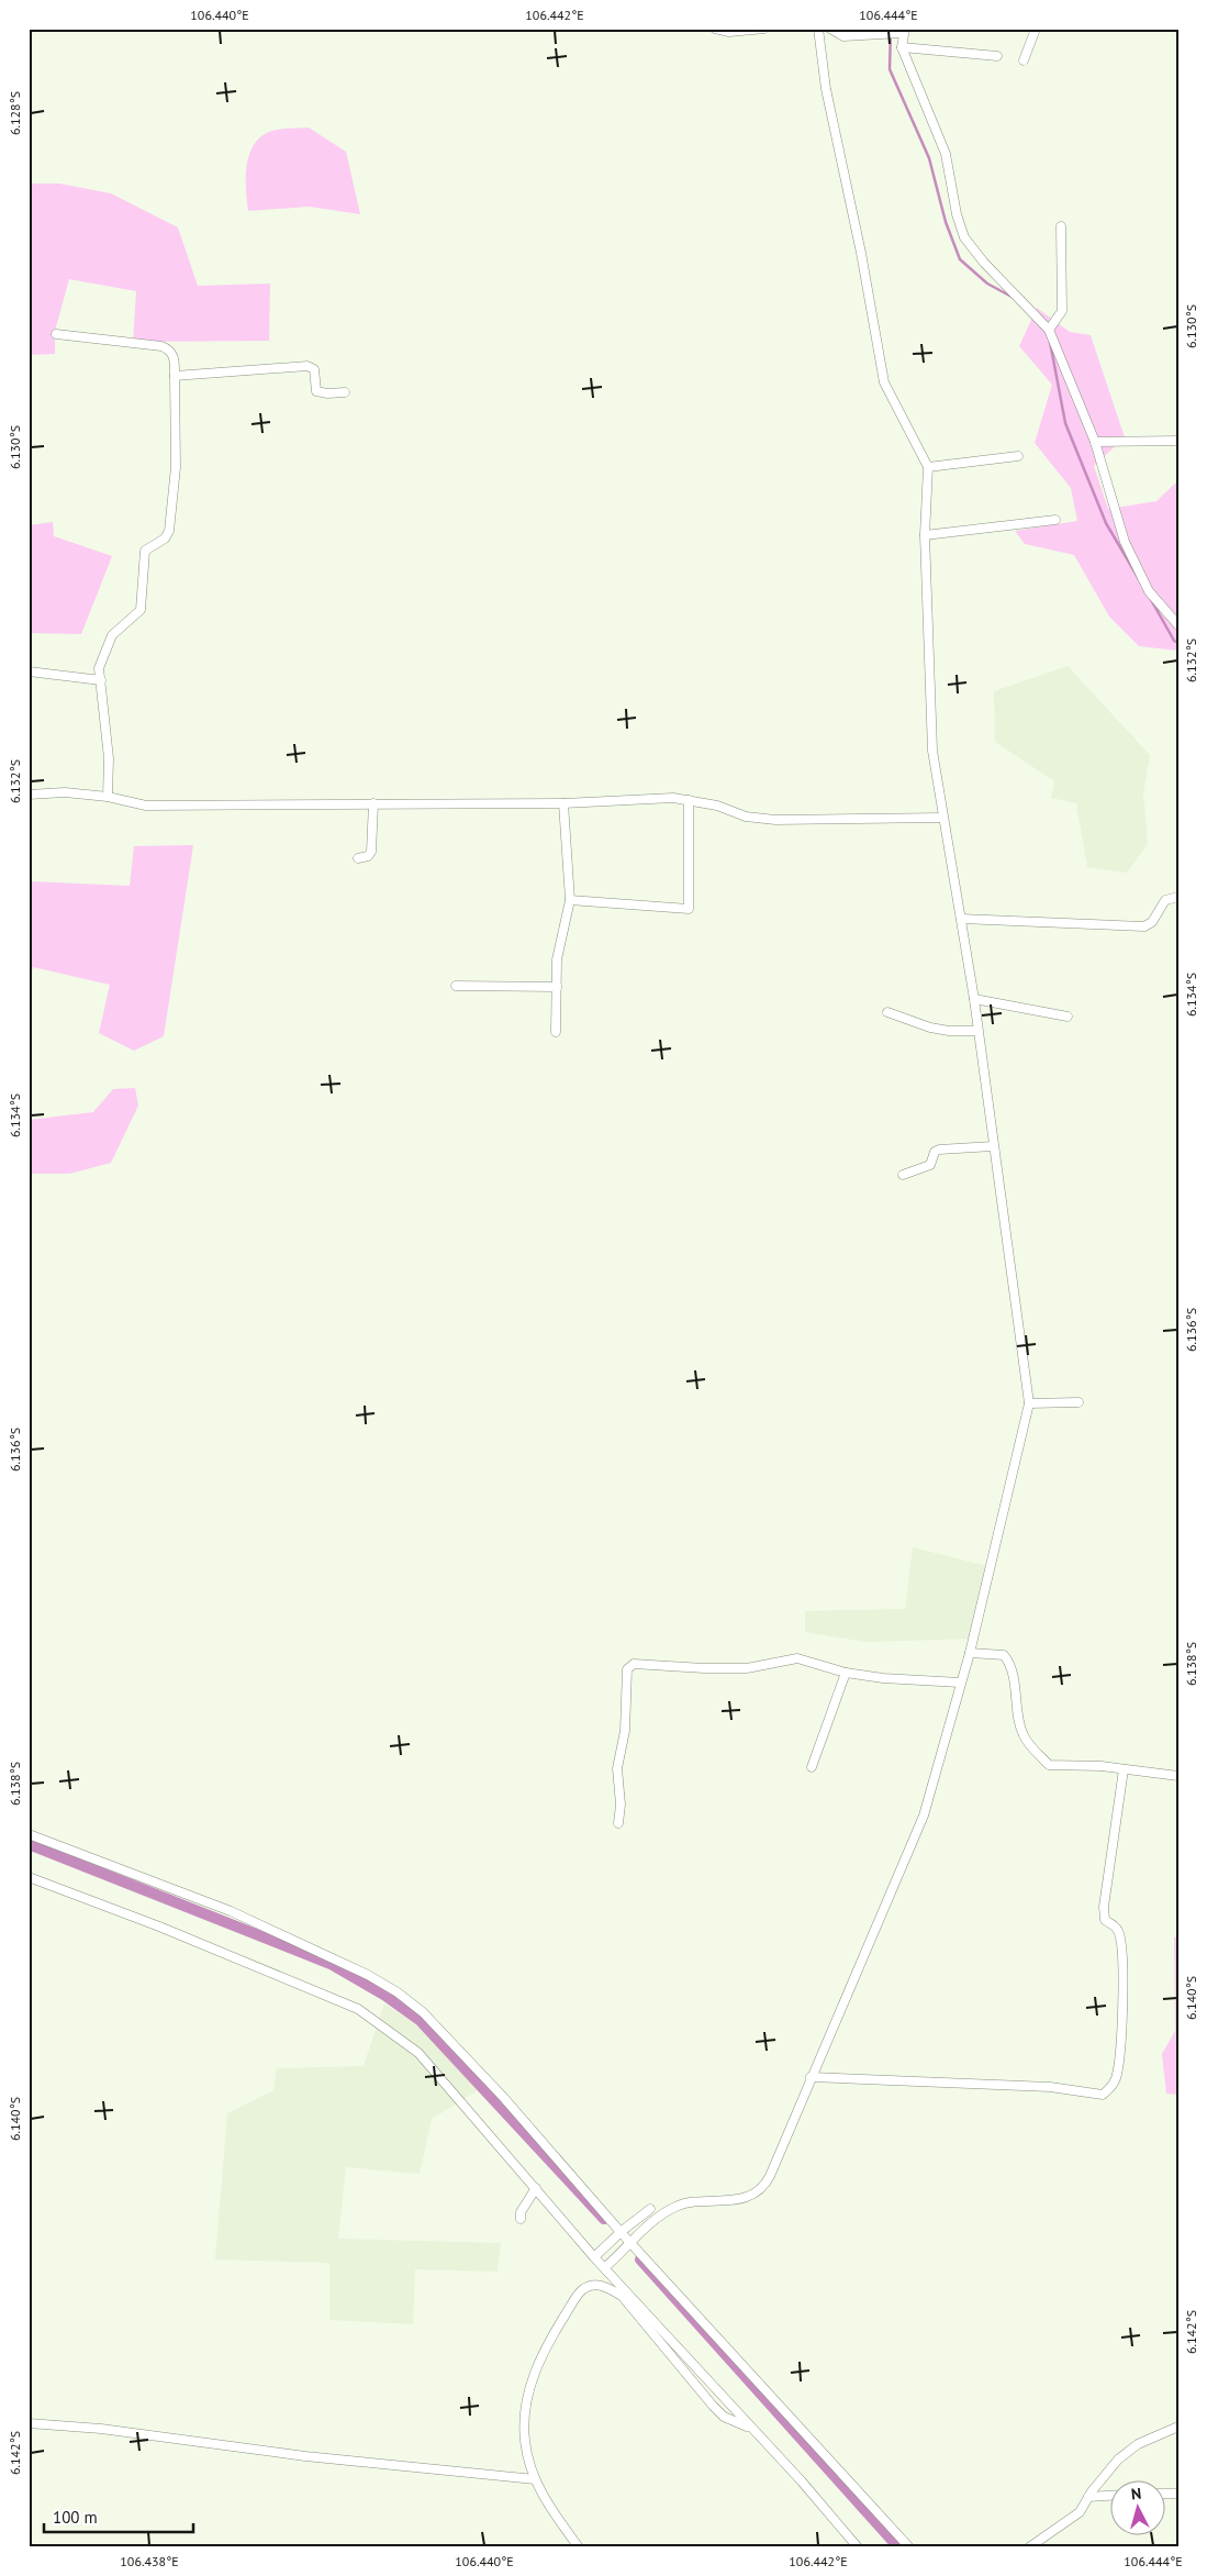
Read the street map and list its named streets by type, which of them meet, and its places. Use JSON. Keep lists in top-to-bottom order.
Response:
{
  "scale_bar": "100 m",
  "north": "top",
  "coordinates": [
    "106.440°E",
    "106.442°E",
    "106.444°E",
    "6.128°S",
    "6.130°S",
    "6.132°S",
    "6.134°S",
    "6.136°S",
    "6.138°S",
    "6.140°S",
    "6.142°S",
    "106.438°E"
  ]
}
